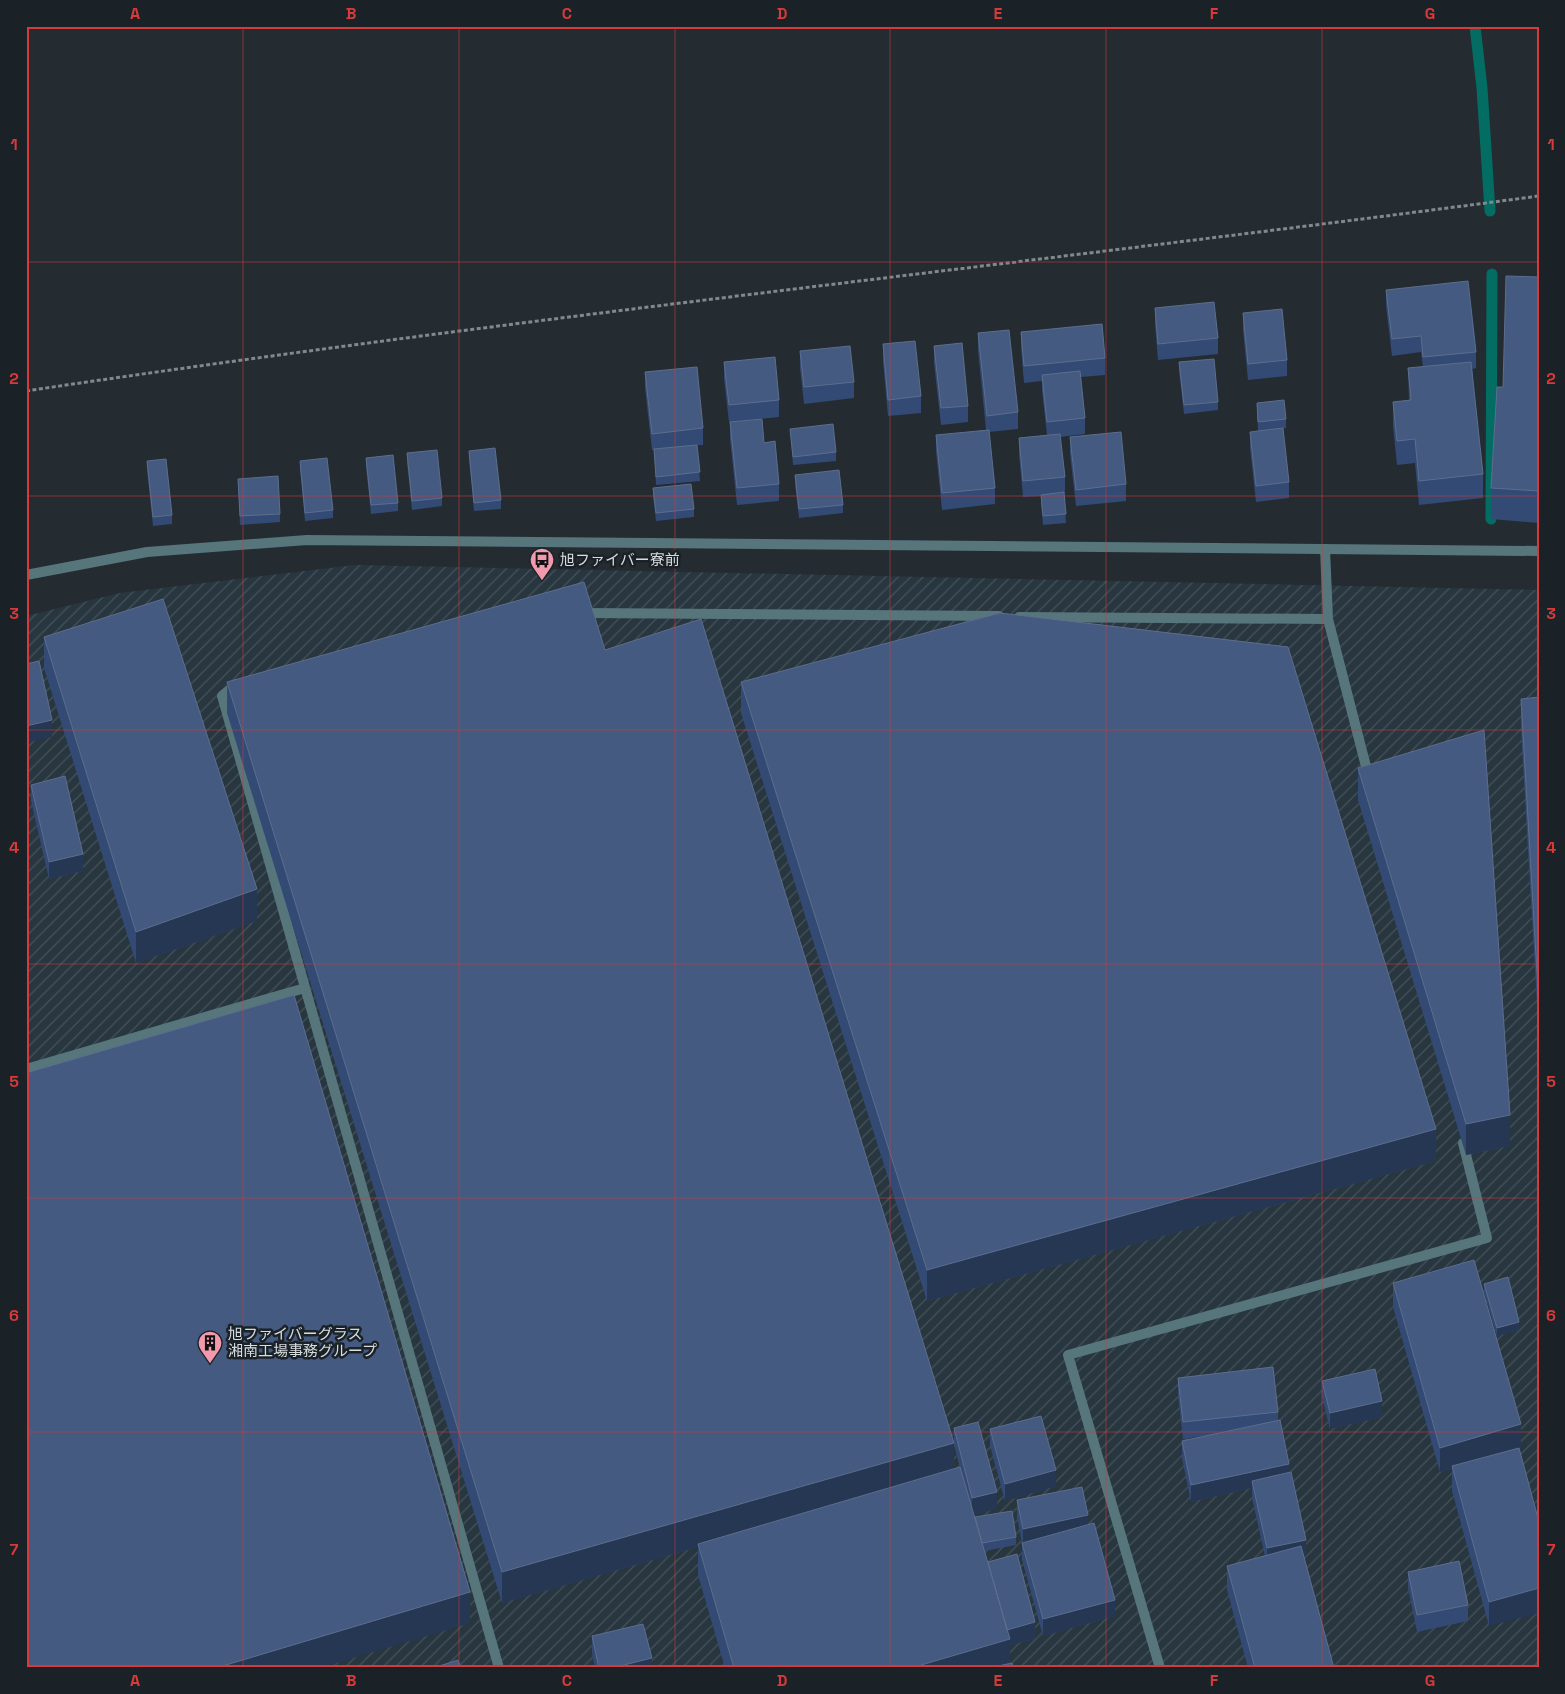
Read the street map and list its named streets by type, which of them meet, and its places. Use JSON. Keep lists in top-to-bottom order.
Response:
{
  "places": {
    "bus stop": ["旭ファイバー寮前"],
    "building": ["旭ファイバーグラス 湘南工場事務グループ"]
  },
  "grid": {
    "columns": [
      "A",
      "B",
      "C",
      "D",
      "E",
      "F",
      "G"
    ],
    "rows": [
      "1",
      "2",
      "3",
      "4",
      "5",
      "6",
      "7"
    ]
  }
}
